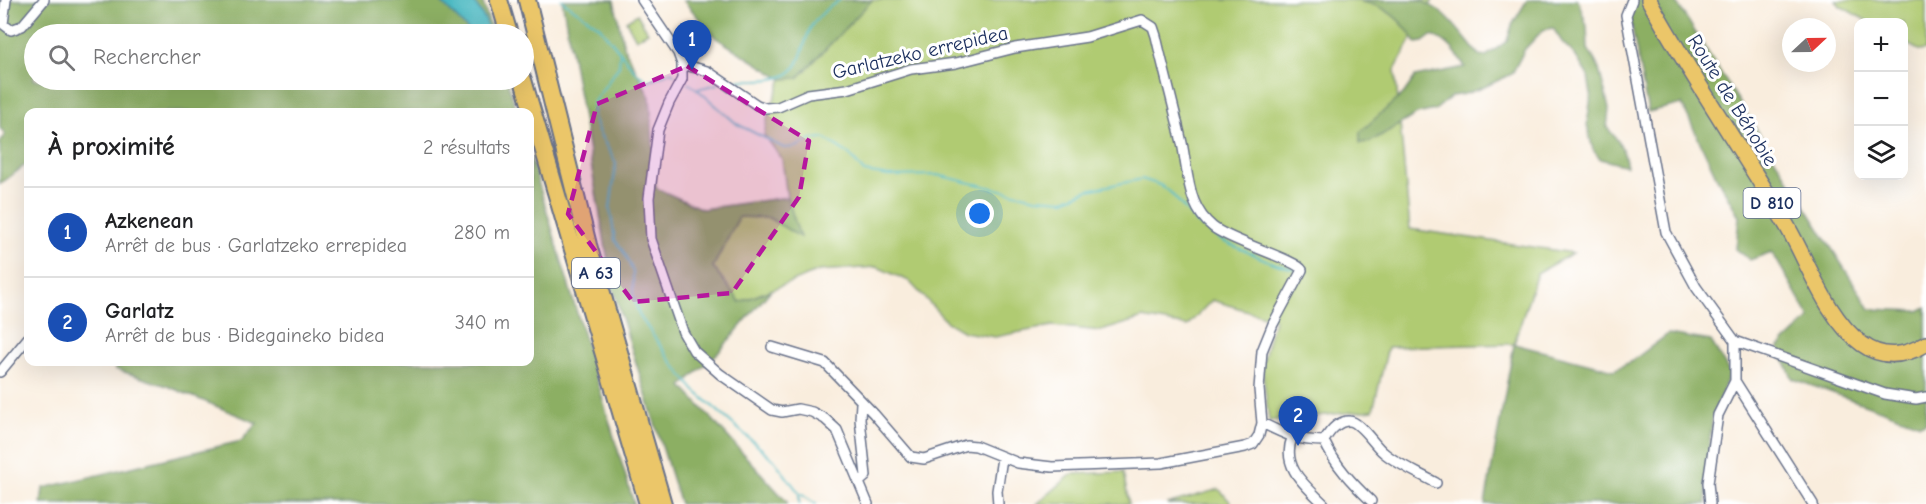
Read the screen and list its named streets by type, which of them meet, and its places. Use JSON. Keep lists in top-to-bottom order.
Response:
{
  "streets": {
    "highway": ["A 63"],
    "main road": ["Route de Béhobie", "D 810"],
    "street": ["Garlatzeko errepidea"]
  },
  "north": "right",
  "page": {
    "map_buttons": ["+", "−"],
    "pins": ["1", "2"],
    "search": "Rechercher",
    "heading": ["À proximité", "2 résultats"],
    "list": [
      {
        "mark": "1",
        "name": "Azkenean",
        "note": "Arrêt de bus · Garlatzeko errepidea",
        "value": "280 m"
      },
      {
        "mark": "2",
        "name": "Garlatz",
        "note": "Arrêt de bus · Bidegaineko bidea",
        "value": "340 m"
      }
    ]
  }
}
